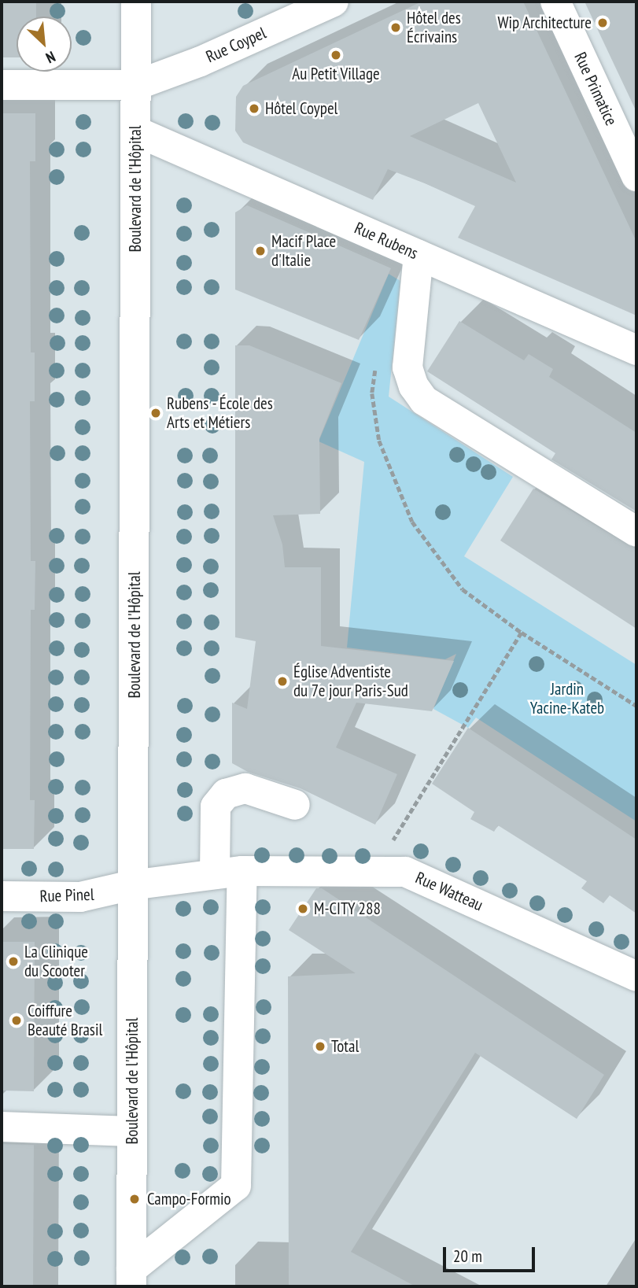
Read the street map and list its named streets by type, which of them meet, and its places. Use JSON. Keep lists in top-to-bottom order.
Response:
{
  "streets": {
    "street": [
      "Rue Coypel",
      "Rue Primatice",
      "Boulevard de l'Hôpital",
      "Rue Rubens",
      "Rue Watteau",
      "Rue Pinel"
    ]
  },
  "crossings": [
    ["Rue Coypel", "Boulevard de l'Hôpital"],
    ["Boulevard de l'Hôpital", "Rue Rubens"],
    ["Boulevard de l'Hôpital", "Rue Watteau"],
    ["Boulevard de l'Hôpital", "Rue Pinel"],
    ["Rue Watteau", "Rue Pinel"]
  ],
  "parks": ["Jardin Yacine-Kateb"],
  "places": [
    "Wip Architecture",
    "Hôtel des Écrivains",
    "Au Petit Village",
    "Hôtel Coypel",
    "Macif Place d'Italie",
    "Rubens - École des Arts et Métiers",
    "Église Adventiste du 7e jour Paris-Sud",
    "M-CITY 288",
    "La Clinique du Scooter",
    "Coiffure Beauté Brasil",
    "Total",
    "Campo-Formio"
  ],
  "scale_bar": "20 m",
  "north": "bottom right"
}
